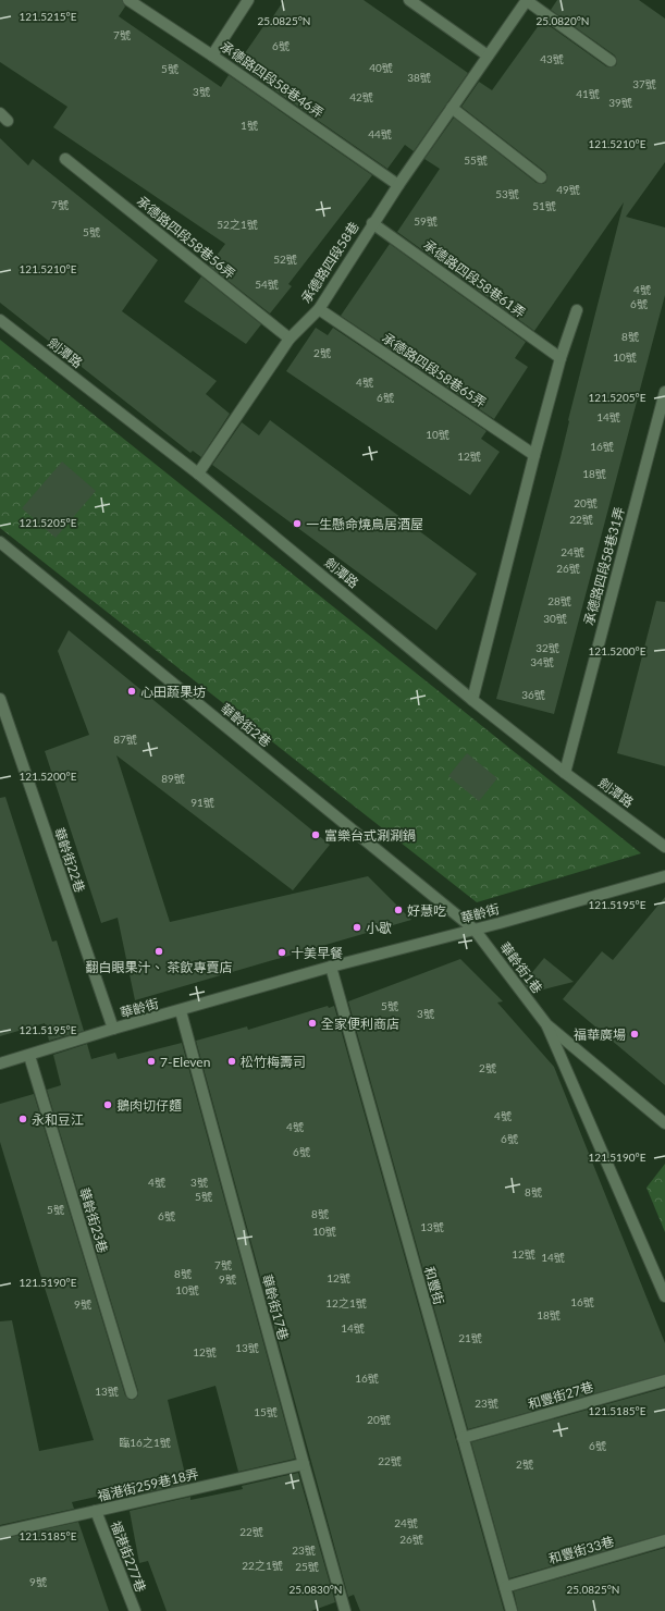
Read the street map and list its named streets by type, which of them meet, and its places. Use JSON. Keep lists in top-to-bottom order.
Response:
{
  "streets": {
    "street": [
      "承德路四段58巷46弄",
      "承德路四段58巷56弄",
      "承德路四段58巷",
      "承德路四段58巷61弄",
      "劍潭路",
      "承德路四段58巷65弄",
      "承德路四段58巷31弄",
      "華齡街2巷",
      "華齡街22巷",
      "華齡街",
      "華齡街1巷",
      "華齡街23巷",
      "和豐街",
      "華齡街17巷",
      "和豐街27巷",
      "福港街259巷18弄",
      "和豐街33巷",
      "福港街277巷"
    ]
  },
  "crossings": [
    ["承德路四段58巷46弄", "承德路四段58巷"],
    ["承德路四段58巷56弄", "承德路四段58巷"],
    ["承德路四段58巷", "承德路四段58巷61弄"],
    ["承德路四段58巷", "劍潭路"],
    ["承德路四段58巷", "承德路四段58巷65弄"],
    ["劍潭路", "承德路四段58巷31弄"],
    ["華齡街2巷", "華齡街"],
    ["華齡街2巷", "華齡街1巷"],
    ["華齡街22巷", "華齡街"],
    ["華齡街", "華齡街1巷"],
    ["華齡街", "華齡街23巷"],
    ["華齡街", "和豐街"],
    ["華齡街", "華齡街17巷"],
    ["和豐街", "和豐街27巷"],
    ["和豐街", "和豐街33巷"],
    ["華齡街17巷", "福港街259巷18弄"],
    ["福港街259巷18弄", "福港街277巷"]
  ],
  "places": [
    "一生懸命燒鳥居酒屋",
    "心田蔬果坊",
    "富樂台式涮涮鍋",
    "好慧吃",
    "小歇",
    "翻白眼果汁、 茶飲專賣店",
    "十美早餐",
    "全家便利商店",
    "福華廣場",
    "7-Eleven",
    "松竹梅壽司",
    "鵝肉切仔麵",
    "永和豆江"
  ],
  "house_numbers": [
    "7號",
    "6號",
    "43號",
    "40號",
    "5號",
    "38號",
    "37號",
    "3號",
    "41號",
    "42號",
    "39號",
    "1號",
    "44號",
    "55號",
    "49號",
    "53號",
    "7號",
    "51號",
    "59號",
    "52之1號",
    "5號",
    "52號",
    "54號",
    "4號",
    "6號",
    "8號",
    "2號",
    "10號",
    "4號",
    "6號",
    "14號",
    "10號",
    "16號",
    "12號",
    "18號",
    "20號",
    "22號",
    "24號",
    "26號",
    "28號",
    "30號",
    "32號",
    "34號",
    "36號",
    "87號",
    "89號",
    "91號",
    "5號",
    "3號",
    "2號",
    "4號",
    "4號",
    "6號",
    "6號",
    "4號",
    "3號",
    "8號",
    "5號",
    "5號",
    "8號",
    "6號",
    "13號",
    "10號",
    "12號",
    "14號",
    "7號",
    "8號",
    "12號",
    "9號",
    "10號",
    "16號",
    "12之1號",
    "9號",
    "18號",
    "14號",
    "21號",
    "13號",
    "12號",
    "16號",
    "13號",
    "23號",
    "15號",
    "20號",
    "臨16之1號",
    "6號",
    "22號",
    "2號",
    "24號",
    "22號",
    "26號",
    "23號",
    "22之1號",
    "25號",
    "9號"
  ],
  "coordinates": [
    "121.5215°E",
    "25.0825°N",
    "25.0820°N",
    "121.5210°E",
    "121.5205°E",
    "121.5200°E",
    "121.5195°E",
    "121.5190°E",
    "121.5185°E",
    "25.0830°N"
  ]
}
